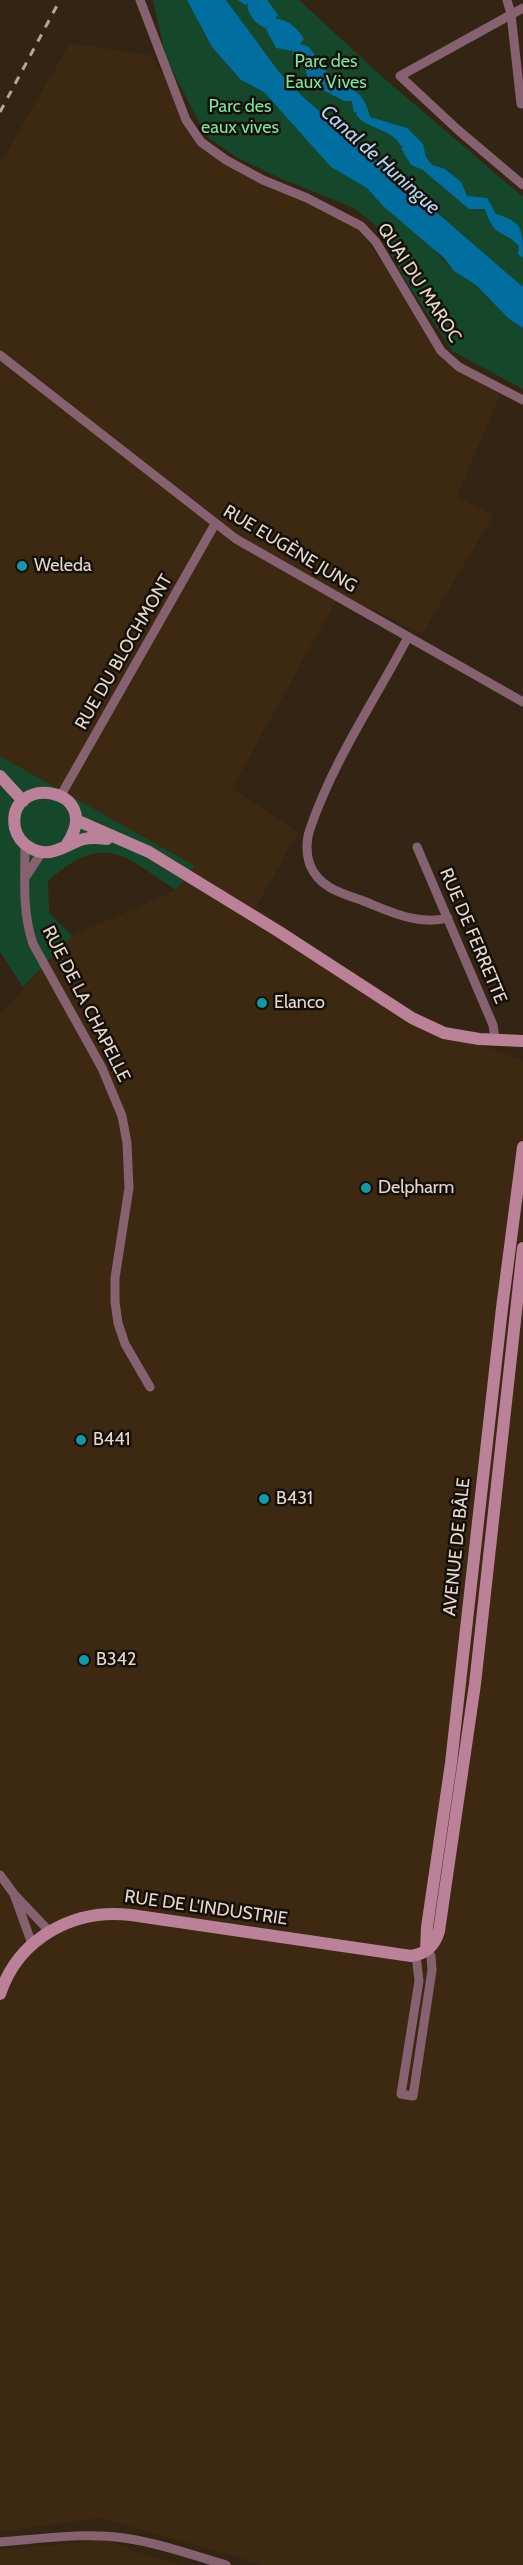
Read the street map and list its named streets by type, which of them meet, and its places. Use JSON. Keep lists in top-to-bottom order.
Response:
{
  "streets": {
    "main road": ["AVENUE DE BÂLE", "RUE DE L'INDUSTRIE"],
    "street": [
      "QUAI DU MAROC",
      "RUE EUGÈNE JUNG",
      "RUE DU BLOCHMONT",
      "RUE DE FERRETTE",
      "RUE DE LA CHAPELLE"
    ]
  },
  "crossings": [
    ["RUE EUGÈNE JUNG", "RUE DU BLOCHMONT"],
    ["RUE DU BLOCHMONT", "RUE DE LA CHAPELLE"],
    ["AVENUE DE BÂLE", "RUE DE L'INDUSTRIE"]
  ],
  "water": ["Canal de Huningue"],
  "parks": ["Parc des Eaux Vives", "Parc des eaux vives"],
  "places": [
    "Weleda",
    "Elanco",
    "Delpharm",
    "B441",
    "B431",
    "B342"
  ]
}
